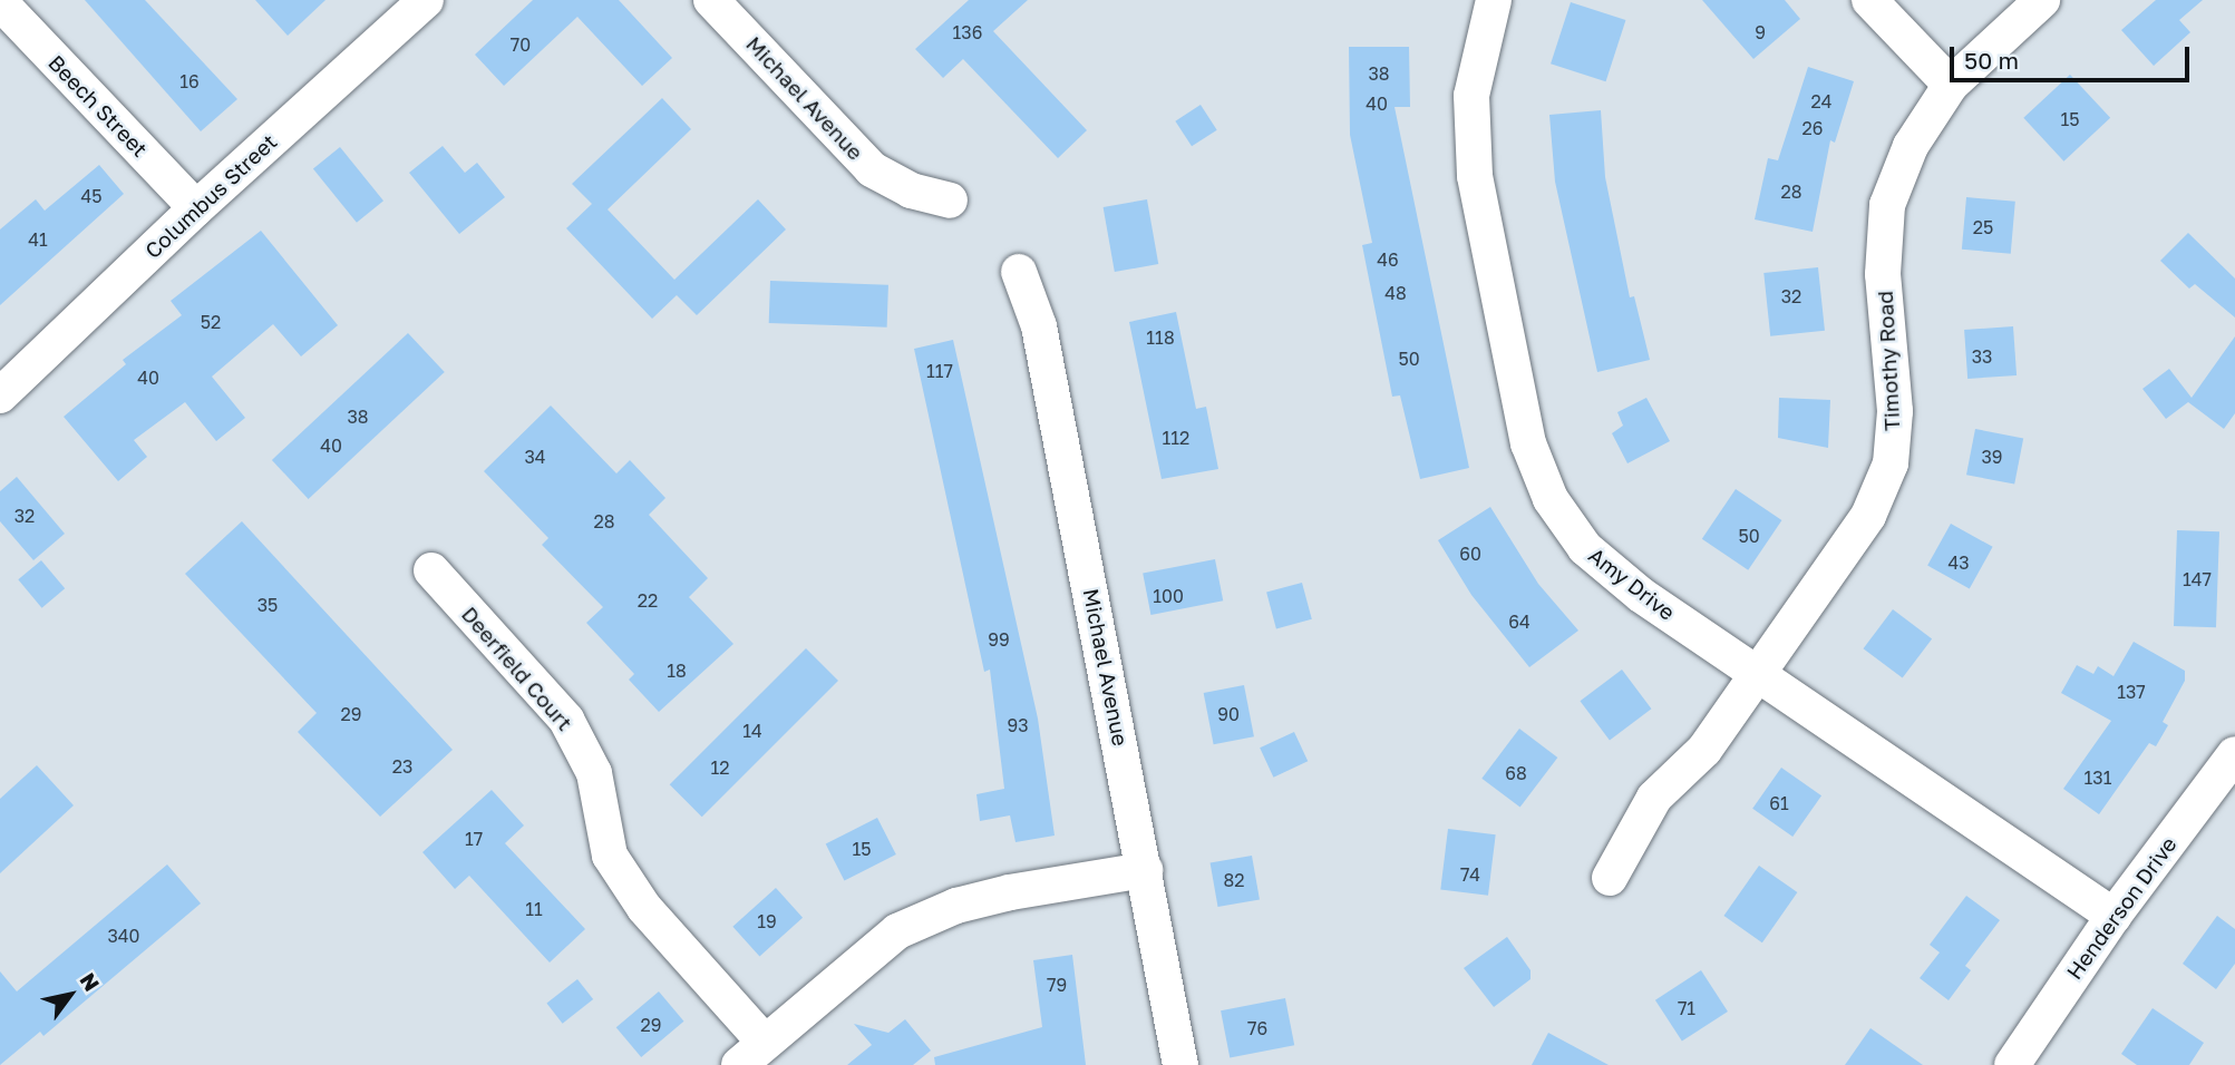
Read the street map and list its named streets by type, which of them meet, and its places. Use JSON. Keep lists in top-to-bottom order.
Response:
{
  "streets": {
    "street": [
      "Michael Avenue",
      "Beech Street",
      "Columbus Street",
      "Timothy Road",
      "Amy Drive",
      "Deerfield Court",
      "Henderson Drive"
    ]
  },
  "crossings": [
    ["Beech Street", "Columbus Street"],
    ["Timothy Road", "Amy Drive"],
    ["Amy Drive", "Henderson Drive"]
  ],
  "house_numbers": [
    "136",
    "9",
    "70",
    "38",
    "16",
    "24",
    "40",
    "15",
    "26",
    "28",
    "45",
    "25",
    "41",
    "46",
    "48",
    "32",
    "52",
    "118",
    "33",
    "50",
    "117",
    "40",
    "38",
    "112",
    "40",
    "34",
    "39",
    "32",
    "28",
    "50",
    "60",
    "43",
    "147",
    "100",
    "22",
    "35",
    "64",
    "99",
    "18",
    "137",
    "29",
    "90",
    "93",
    "14",
    "23",
    "12",
    "68",
    "131",
    "61",
    "17",
    "15",
    "74",
    "82",
    "11",
    "19",
    "340",
    "79",
    "71",
    "29",
    "76"
  ],
  "scale_bar": "50 m",
  "north": "top right"
}
